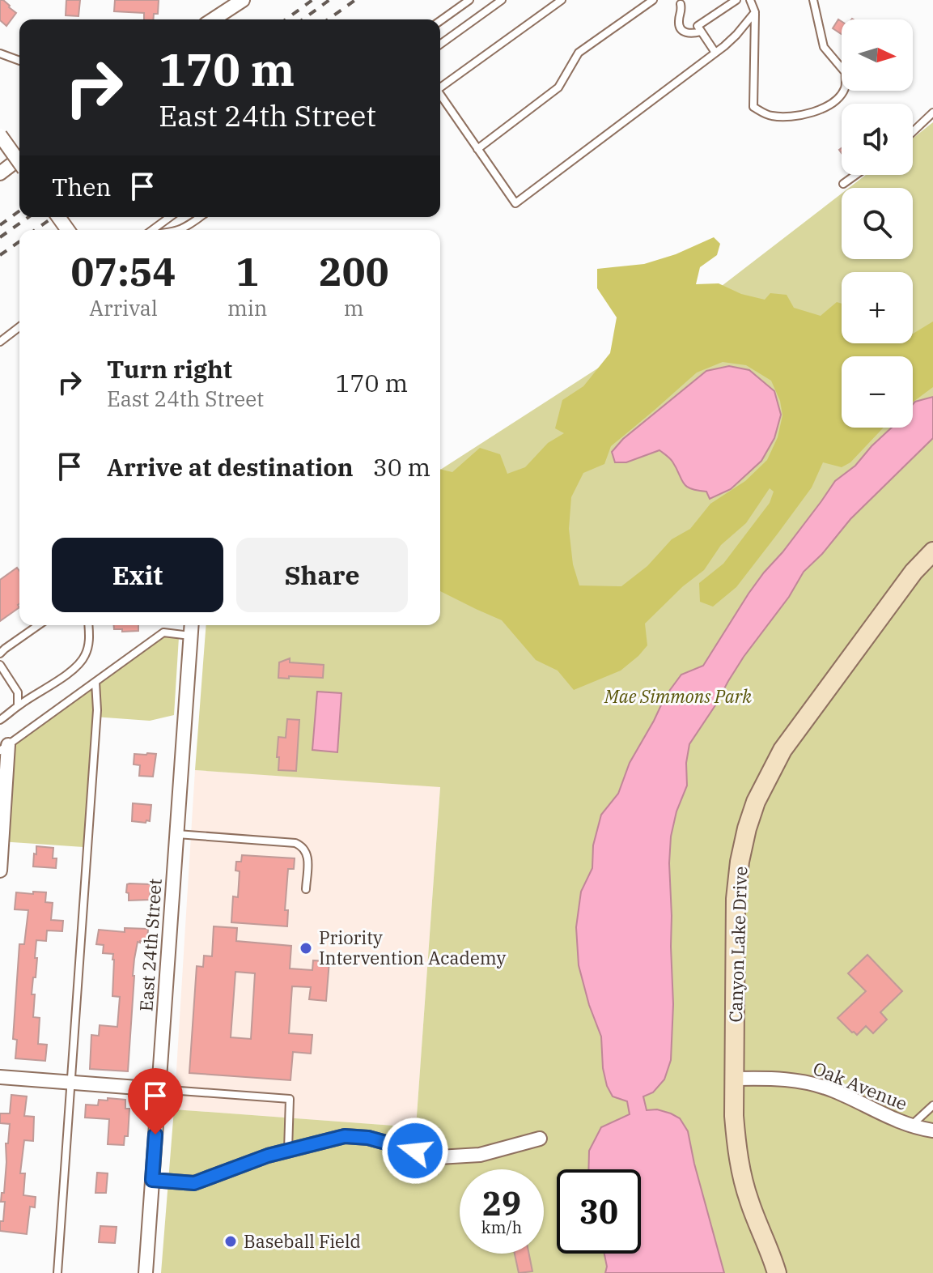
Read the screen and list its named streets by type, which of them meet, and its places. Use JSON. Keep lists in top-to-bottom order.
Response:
{
  "streets": {
    "street": ["Canyon Lake Drive", "East 24th Street", "Oak Avenue"]
  },
  "crossings": [
    ["Canyon Lake Drive", "Oak Avenue"]
  ],
  "parks": ["Mae Simmons Park"],
  "places": ["Priority Intervention Academy", "Baseball Field"],
  "north": "right",
  "page": {
    "map_buttons": ["+", "−"],
    "turn": ["170 m", "East 24th Street"],
    "then": "Then",
    "eta": [
      "07:54",
      "Arrival",
      "1",
      "min",
      "200",
      "m"
    ],
    "list": [
      {
        "name": "Turn right",
        "note": "East 24th Street",
        "value": "170 m"
      },
      {
        "name": "Arrive at destination",
        "value": "30 m"
      }
    ],
    "buttons": ["Exit", "Share"],
    "speed": "29 km/h",
    "limit": "30"
  }
}
